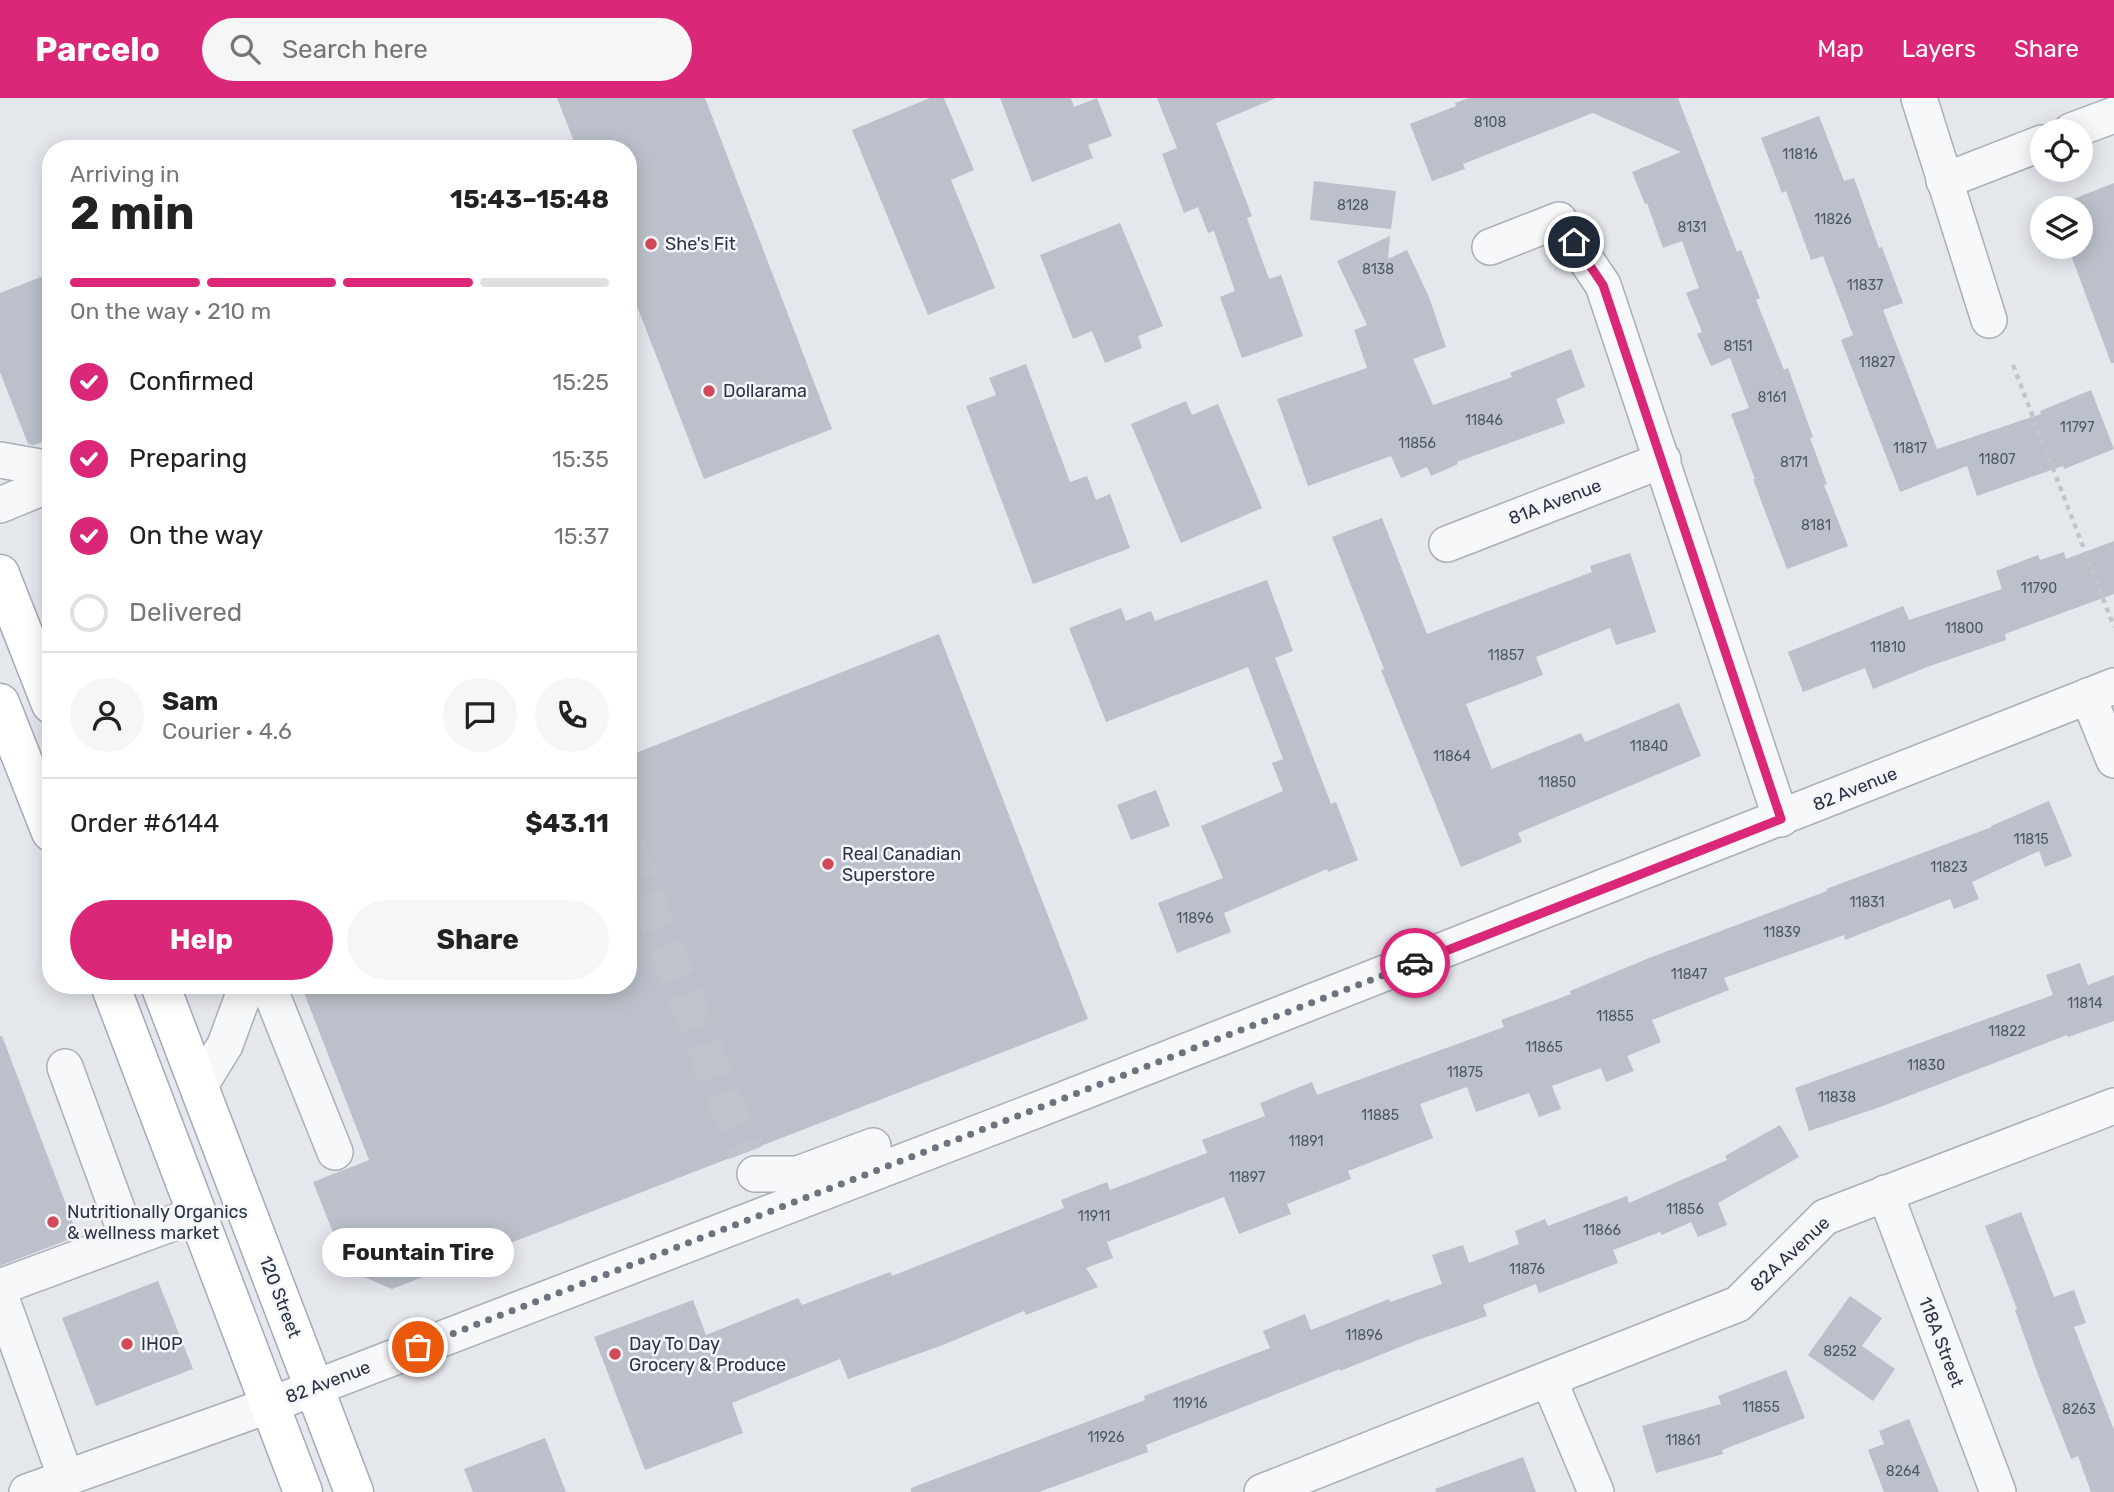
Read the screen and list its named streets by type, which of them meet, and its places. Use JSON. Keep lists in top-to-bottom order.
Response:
{
  "streets": {
    "main road": ["120 Street"],
    "street": [
      "81A Avenue",
      "82 Avenue",
      "82A Avenue",
      "118A Street"
    ]
  },
  "crossings": [
    ["82 Avenue", "120 Street"],
    ["82A Avenue", "118A Street"]
  ],
  "places": [
    "She's Fit",
    "Dollarama",
    "Real Canadian Superstore",
    "Nutritionally Organics & wellness market",
    "IHOP",
    "Fountain Tire",
    "Day To Day Grocery & Produce"
  ],
  "house_numbers": [
    "8108",
    "11816",
    "8128",
    "11826",
    "8131",
    "8138",
    "11837",
    "8151",
    "11827",
    "8161",
    "11846",
    "11797",
    "11856",
    "11817",
    "11807",
    "8171",
    "8181",
    "11790",
    "11800",
    "11810",
    "11857",
    "11840",
    "11864",
    "11850",
    "11815",
    "11823",
    "11831",
    "11896",
    "11839",
    "11847",
    "11814",
    "11855",
    "11822",
    "11865",
    "11830",
    "11875",
    "11838",
    "11885",
    "11891",
    "11897",
    "11856",
    "11911",
    "11866",
    "11876",
    "11896",
    "8252",
    "11916",
    "11855",
    "8263",
    "11926",
    "11861",
    "8264"
  ],
  "page": {
    "header": "Parcelo",
    "search": "Search here",
    "nav": ["Map", "Layers", "Share"],
    "heading": ["2 min", "Arriving in", "15:43–15:48"],
    "panel": [
      "Sam",
      "Courier · 4.6",
      "Order #6144",
      "$43.11"
    ],
    "bar": "On the way · 210 m",
    "list": [
      ["Confirmed", "15:25"],
      ["Preparing", "15:35"],
      ["On the way", "15:37"],
      "Delivered"
    ],
    "buttons": ["Help", "Share"],
    "bubble": "Fountain Tire"
  }
}
